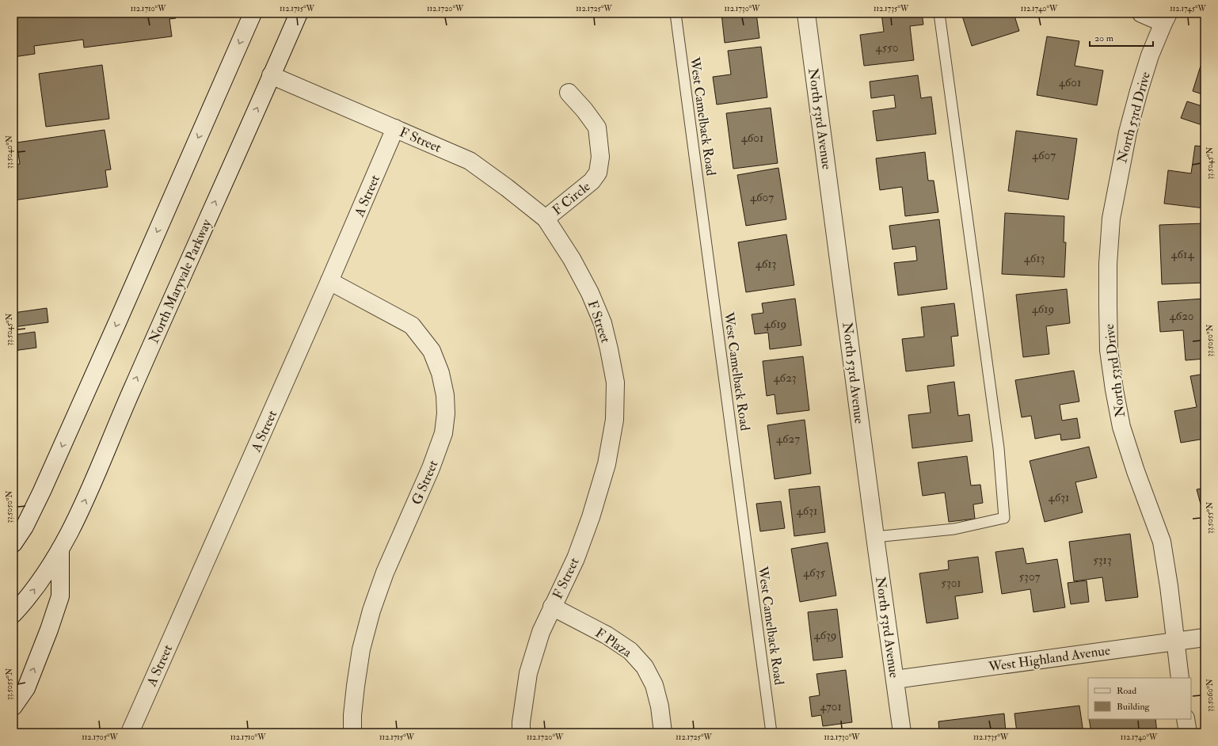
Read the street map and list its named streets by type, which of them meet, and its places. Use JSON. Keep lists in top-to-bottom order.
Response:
{
  "streets": {
    "street": [
      "North 53rd Drive",
      "North 53rd Avenue",
      "F Street",
      "A Street",
      "F Circle",
      "North Maryvale Parkway",
      "G Street",
      "F Plaza",
      "West Highland Avenue"
    ],
    "lane": ["West Camelback Road"]
  },
  "crossings": [
    ["North 53rd Drive", "West Highland Avenue"],
    ["North 53rd Avenue", "West Highland Avenue"],
    ["F Street", "A Street"],
    ["F Street", "F Circle"],
    ["F Street", "North Maryvale Parkway"],
    ["F Street", "F Plaza"],
    ["A Street", "G Street"]
  ],
  "house_numbers": [
    "4550",
    "4601",
    "4601",
    "4607",
    "4607",
    "4614",
    "4613",
    "4613",
    "4619",
    "4620",
    "4619",
    "4623",
    "4627",
    "4631",
    "4631",
    "5313",
    "4635",
    "5307",
    "5301",
    "4639",
    "4701"
  ],
  "legend": ["Road", "Building"],
  "scale_bar": "20 m",
  "coordinates": [
    "112.1710°W",
    "112.1715°W",
    "112.1720°W",
    "112.1725°W",
    "112.1730°W",
    "112.1735°W",
    "112.1740°W",
    "112.1745°W",
    "33.5040°N",
    "33.5045°N",
    "33.5050°N",
    "33.5055°N",
    "33.5060°N",
    "112.1705°W"
  ]
}
